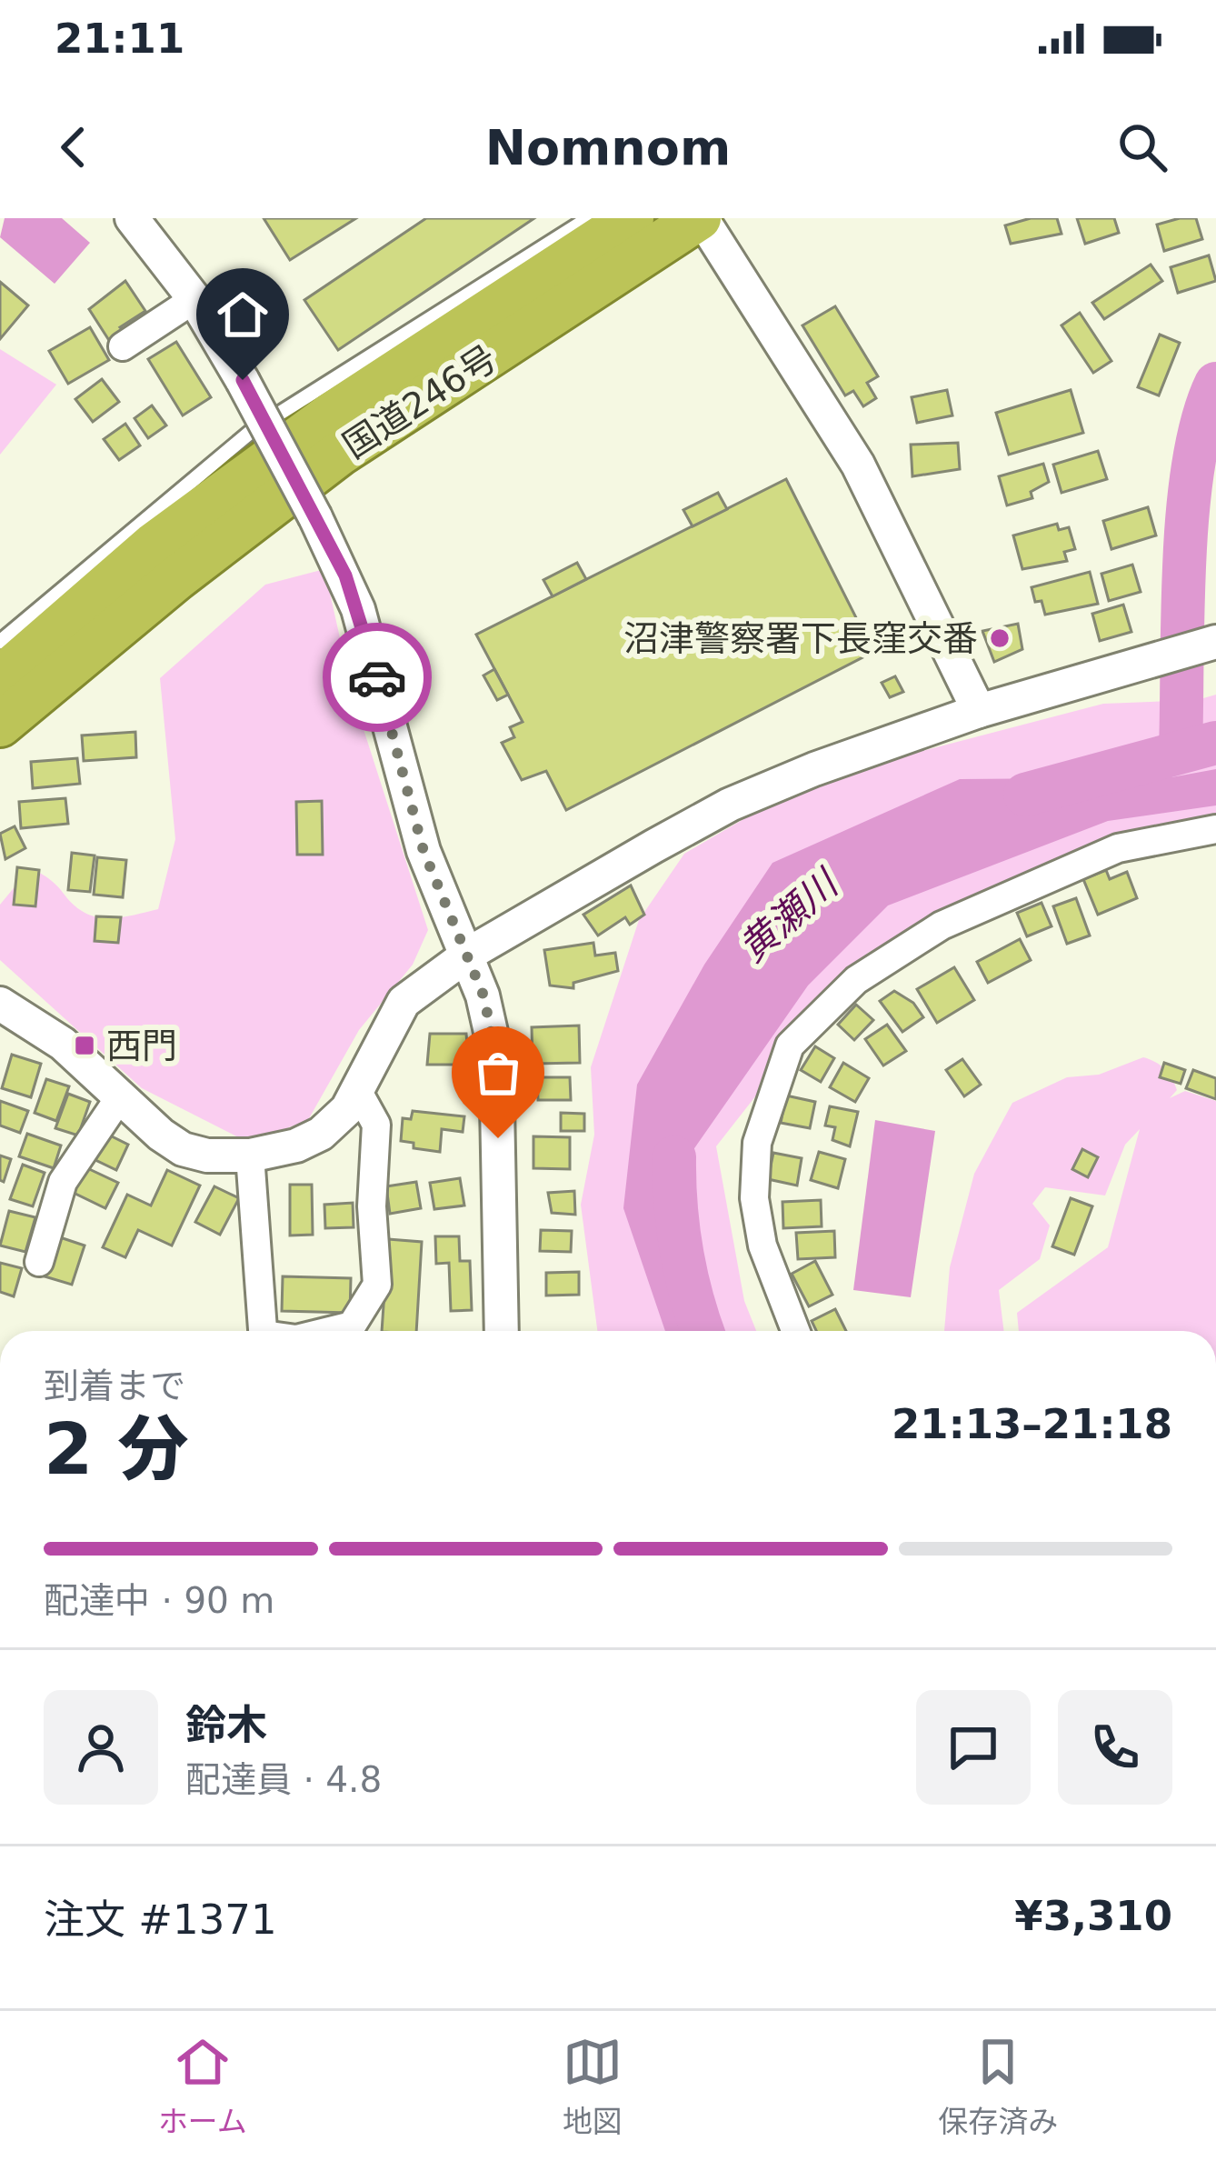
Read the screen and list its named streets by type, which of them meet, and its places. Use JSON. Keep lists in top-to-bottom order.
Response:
{
  "streets": {
    "highway": ["国道246号"]
  },
  "water": ["黄瀬川"],
  "places": {
    "other": ["沼津警察署下長窪交番"],
    "transit": ["西門"]
  },
  "page": {
    "status": "21:11",
    "header": "Nomnom",
    "heading": ["2 分", "到着まで", "21:13–21:18"],
    "panel": [
      "鈴木",
      "配達員 · 4.8",
      "注文 #1371",
      "¥3,310"
    ],
    "bar": "配達中 · 90 m",
    "tabs": ["ホーム", "地図", "保存済み"]
  }
}
